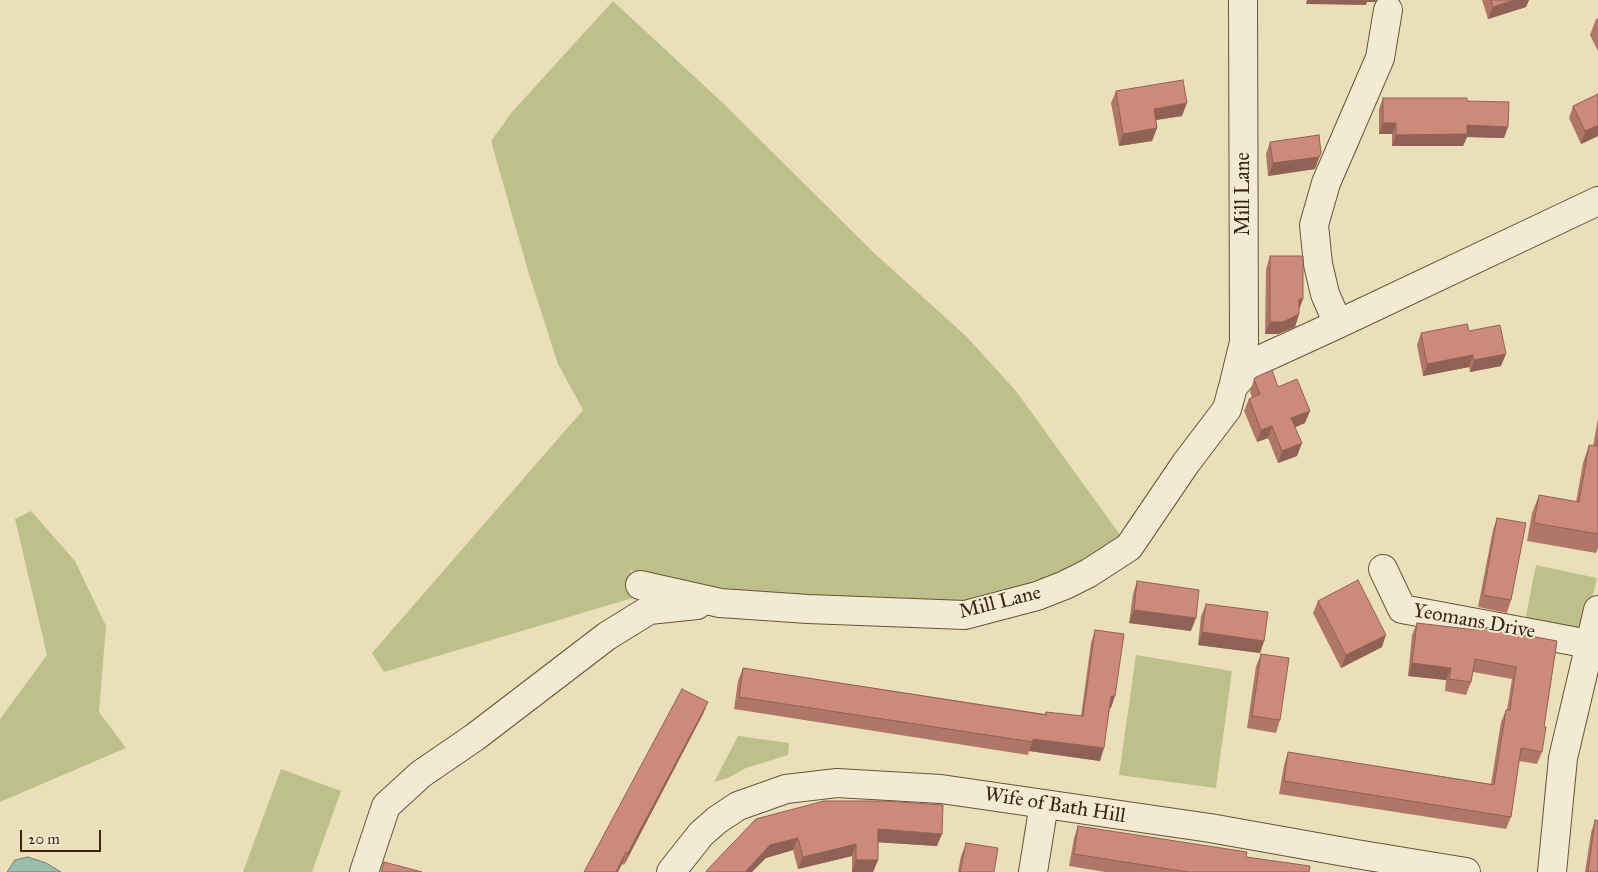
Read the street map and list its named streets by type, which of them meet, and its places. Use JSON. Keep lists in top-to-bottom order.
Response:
{
  "streets": {
    "street": ["Mill Lane", "Yeomans Drive", "Wife of Bath Hill"]
  },
  "scale_bar": "20 m"
}
